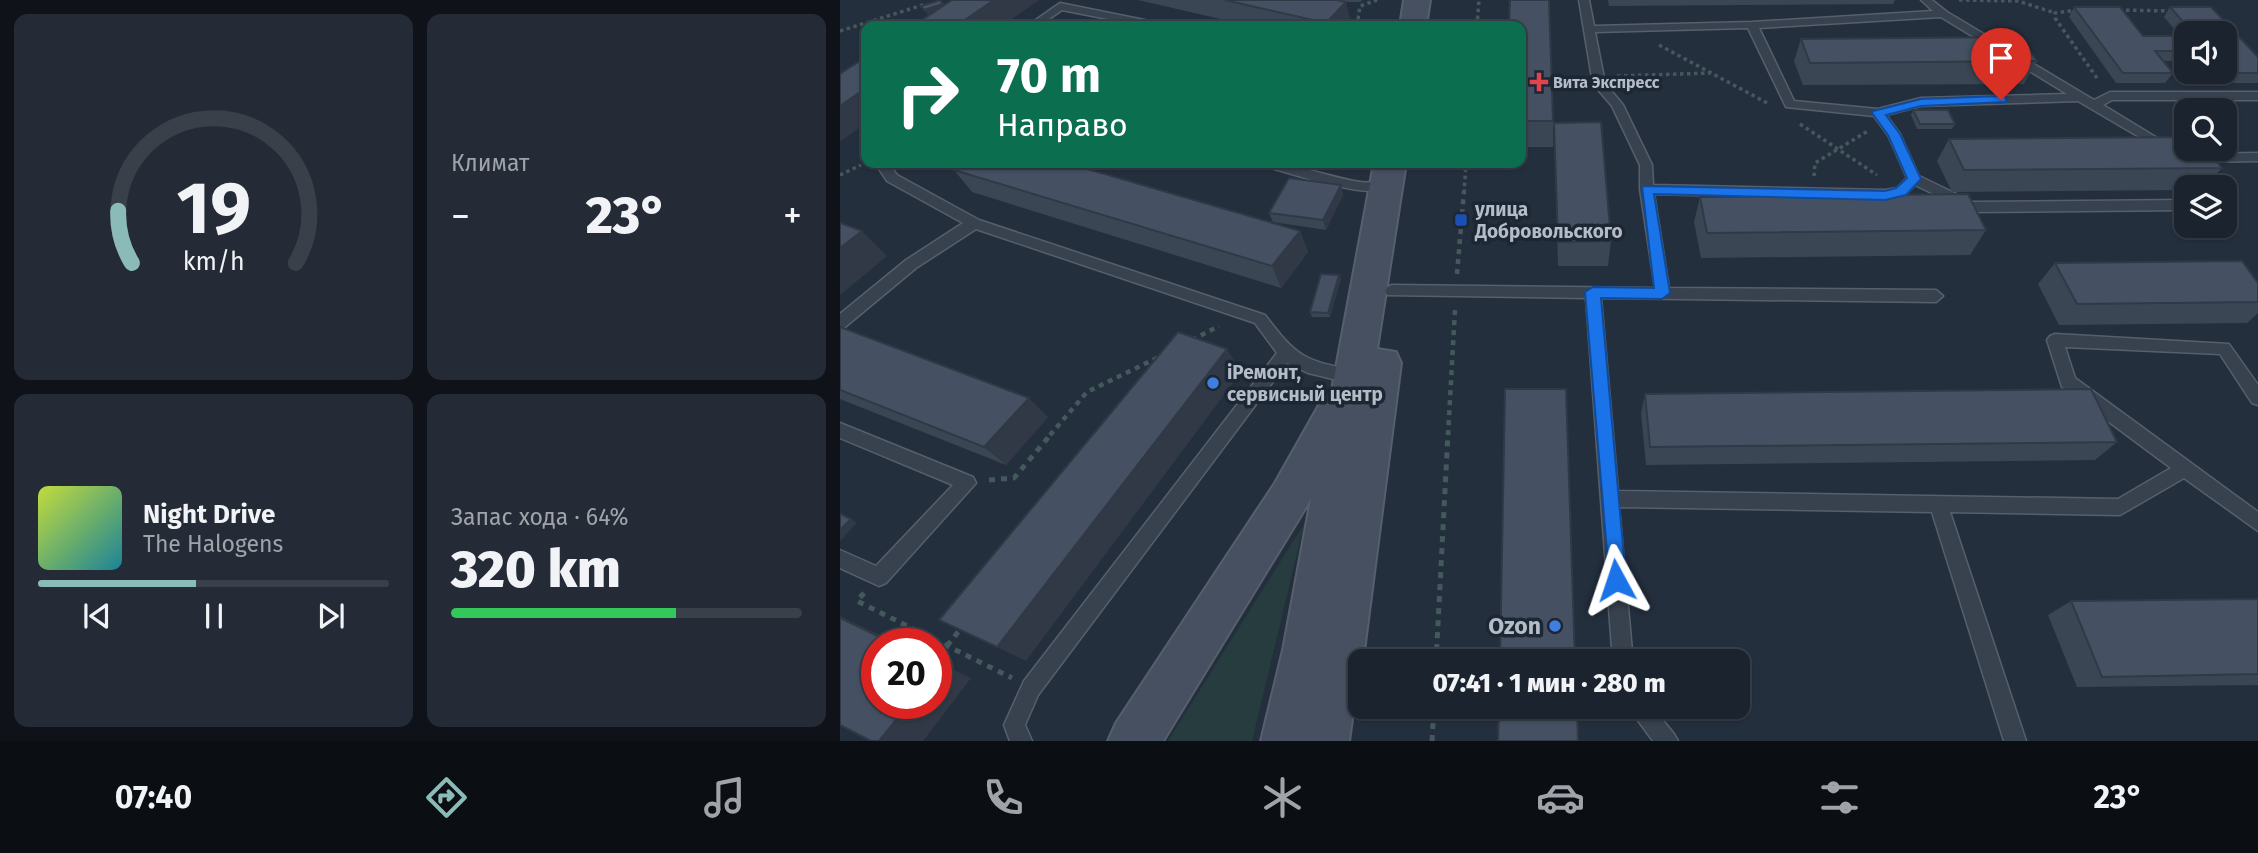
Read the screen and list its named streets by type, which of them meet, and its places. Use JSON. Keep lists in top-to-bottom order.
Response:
{
  "places": {
    "health": ["Вита Экспресс"],
    "transit": ["улица Добровольского"],
    "other": ["iРемонт, сервисный центр", "Ozon"]
  },
  "page": {
    "tile": [
      "Климат",
      ["Запас хода · 64%", "320 km"]
    ],
    "turn": ["70 m", "Направо"],
    "heat": ["−", "23°", "+"],
    "song": ["Night Drive", "The Halogens"],
    "limit": "20",
    "trip": "07:41 · 1 мин · 280 m",
    "tabs": ["07:40", "23°"],
    "gauge": ["19", "km/h"]
  }
}
